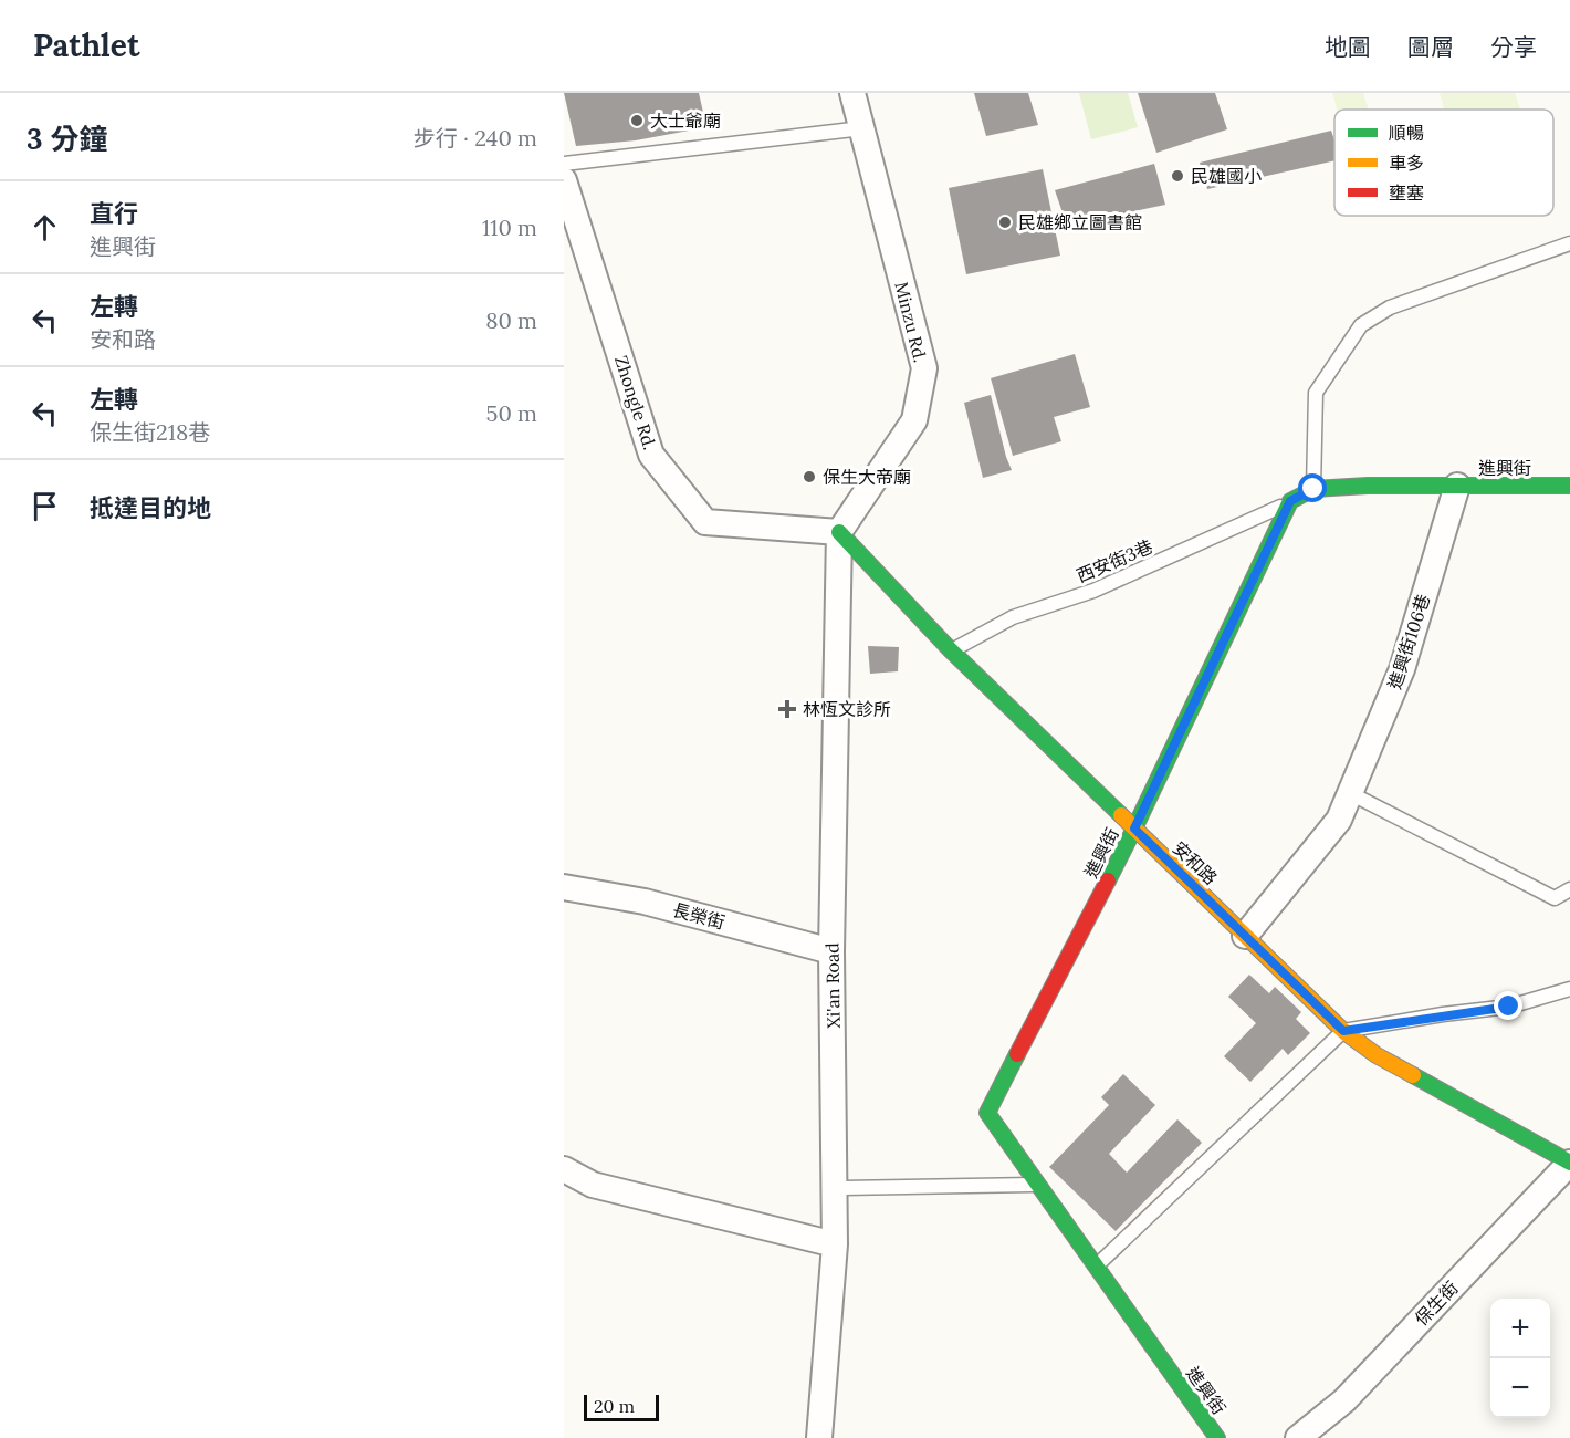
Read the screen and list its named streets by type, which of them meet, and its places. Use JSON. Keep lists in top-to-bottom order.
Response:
{
  "streets": {
    "street": [
      "Minzu Rd.",
      "Zhongle Rd.",
      "進興街",
      "進興街106巷",
      "安和路",
      "長榮街",
      "Xi'an Road",
      "保生街"
    ],
    "lane": ["西安街3巷"]
  },
  "crossings": [
    ["Minzu Rd.", "Zhongle Rd."],
    ["Minzu Rd.", "安和路"],
    ["Minzu Rd.", "Xi'an Road"],
    ["Zhongle Rd.", "安和路"],
    ["Zhongle Rd.", "Xi'an Road"],
    ["進興街", "西安街3巷"],
    ["進興街", "進興街106巷"],
    ["進興街", "安和路"],
    ["西安街3巷", "安和路"],
    ["進興街106巷", "安和路"],
    ["安和路", "Xi'an Road"],
    ["安和路", "保生街"],
    ["長榮街", "Xi'an Road"]
  ],
  "places": {
    "other": [
      "大士爺廟",
      "民雄國小",
      "民雄鄉立圖書館",
      "保生大帝廟"
    ],
    "health": ["林恆文診所"]
  },
  "legend": ["順暢", "車多", "壅塞"],
  "scale_bar": "20 m",
  "page": {
    "header": "Pathlet",
    "nav": ["地圖", "圖層", "分享"],
    "heading": ["3 分鐘", "步行 · 240 m"],
    "list": [
      ["直行", "進興街", "110 m"],
      ["左轉", "安和路", "80 m"],
      ["左轉", "保生街218巷", "50 m"],
      "抵達目的地"
    ],
    "map_buttons": ["+", "−"],
    "scale": "20 m"
  }
}
